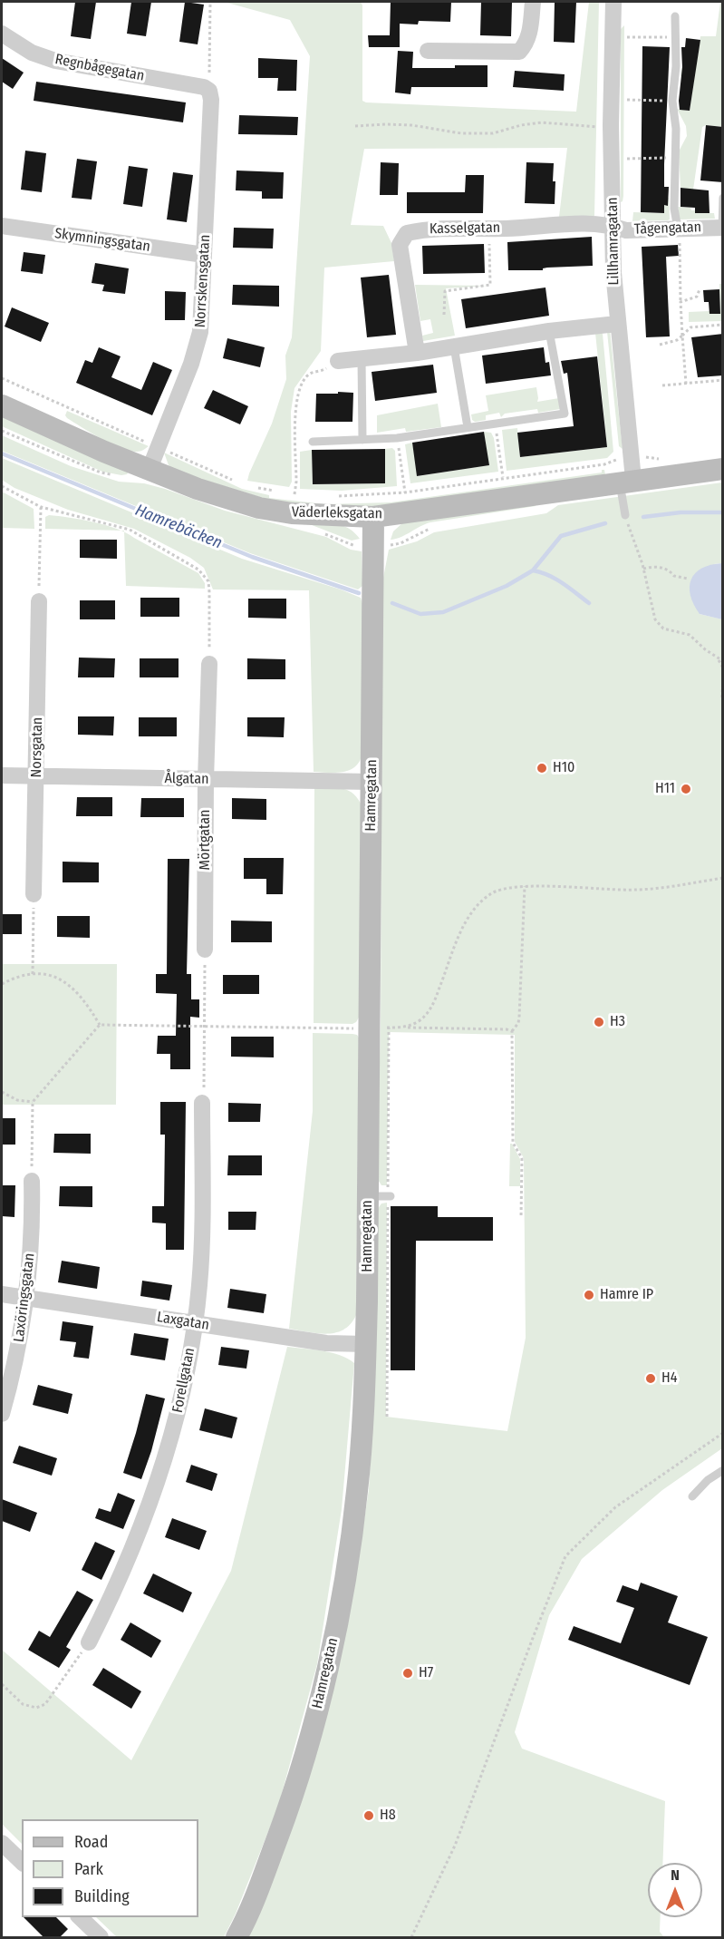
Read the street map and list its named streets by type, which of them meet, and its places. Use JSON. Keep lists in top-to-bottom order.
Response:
{
  "streets": {
    "street": [
      "Regnbågegatan",
      "Kasselgatan",
      "Tågengatan",
      "Skymningsgatan",
      "Lillhamragatan",
      "Norrskensgatan",
      "Väderleksgatan",
      "Norsgatan",
      "Ålgatan",
      "Hamregatan",
      "Mörtgatan",
      "Laxöringsgatan",
      "Laxgatan",
      "Forellgatan"
    ]
  },
  "crossings": [
    ["Regnbågegatan", "Norrskensgatan"],
    ["Kasselgatan", "Tågengatan"],
    ["Kasselgatan", "Lillhamragatan"],
    ["Tågengatan", "Lillhamragatan"],
    ["Skymningsgatan", "Norrskensgatan"],
    ["Lillhamragatan", "Väderleksgatan"],
    ["Norrskensgatan", "Väderleksgatan"],
    ["Väderleksgatan", "Hamregatan"],
    ["Norsgatan", "Ålgatan"],
    ["Ålgatan", "Hamregatan"],
    ["Ålgatan", "Mörtgatan"],
    ["Hamregatan", "Laxgatan"],
    ["Laxöringsgatan", "Laxgatan"],
    ["Laxgatan", "Forellgatan"]
  ],
  "water": ["Hamrebäcken"],
  "places": [
    "H10",
    "H11",
    "H3",
    "Hamre IP",
    "H4",
    "H7",
    "H8"
  ],
  "legend": ["Road", "Park", "Building"],
  "north": "top"
}
